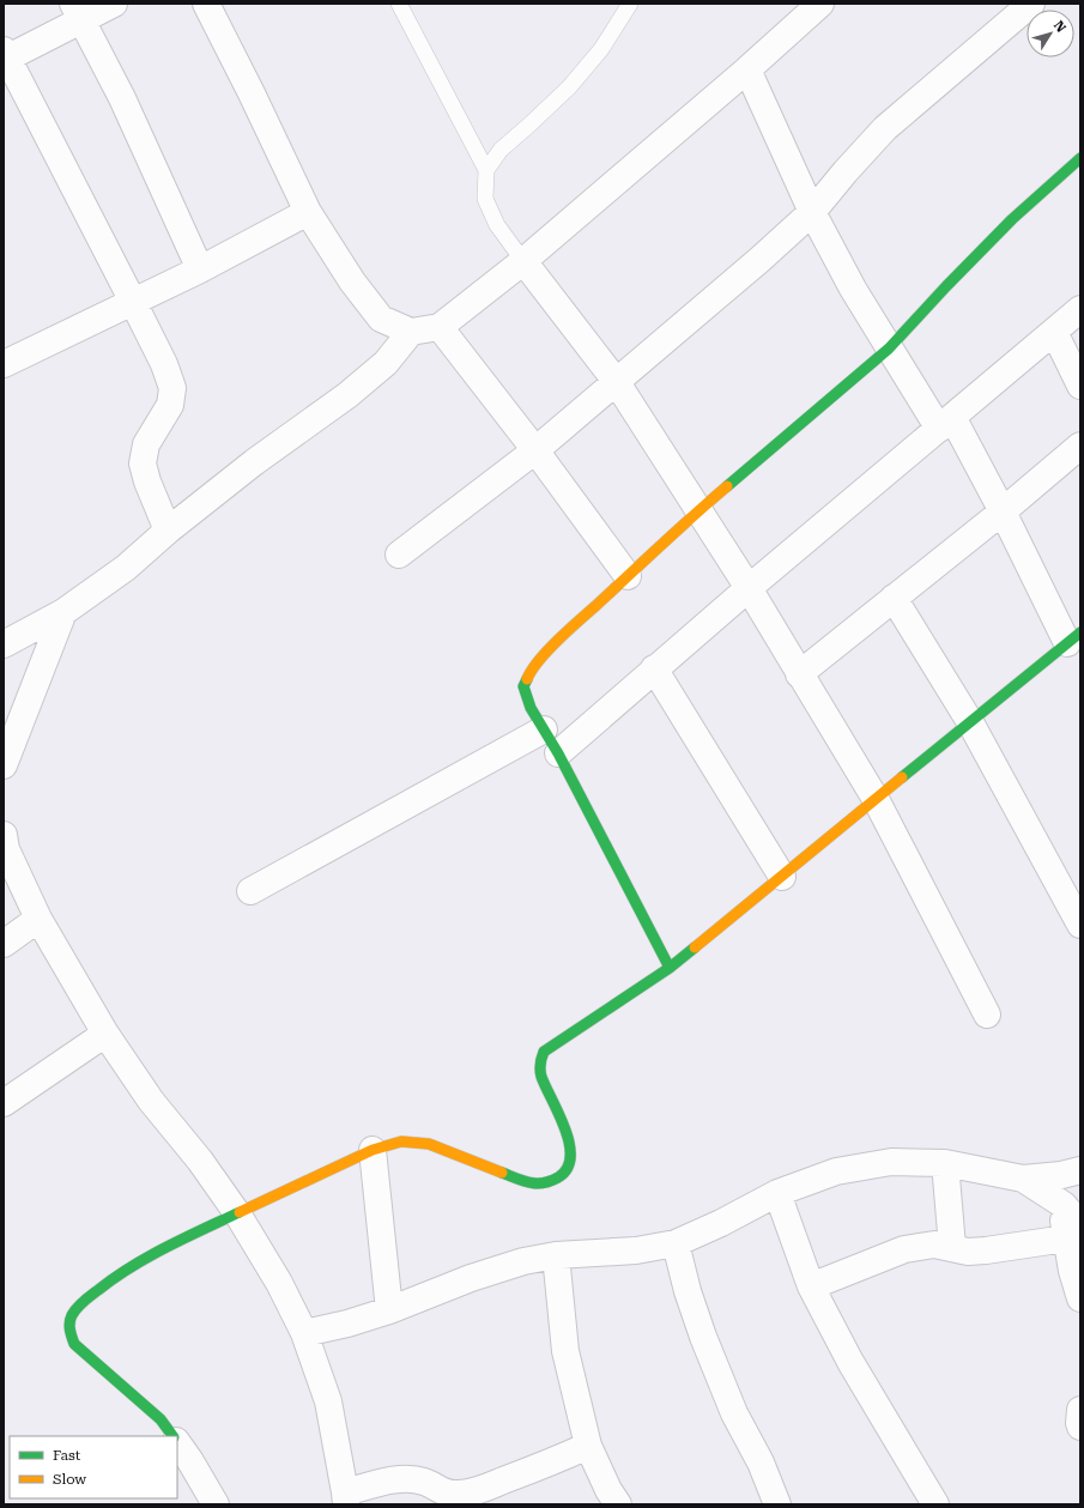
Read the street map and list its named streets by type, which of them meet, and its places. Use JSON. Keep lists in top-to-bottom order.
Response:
{
  "legend": ["Fast", "Slow"],
  "north": "top right"
}
